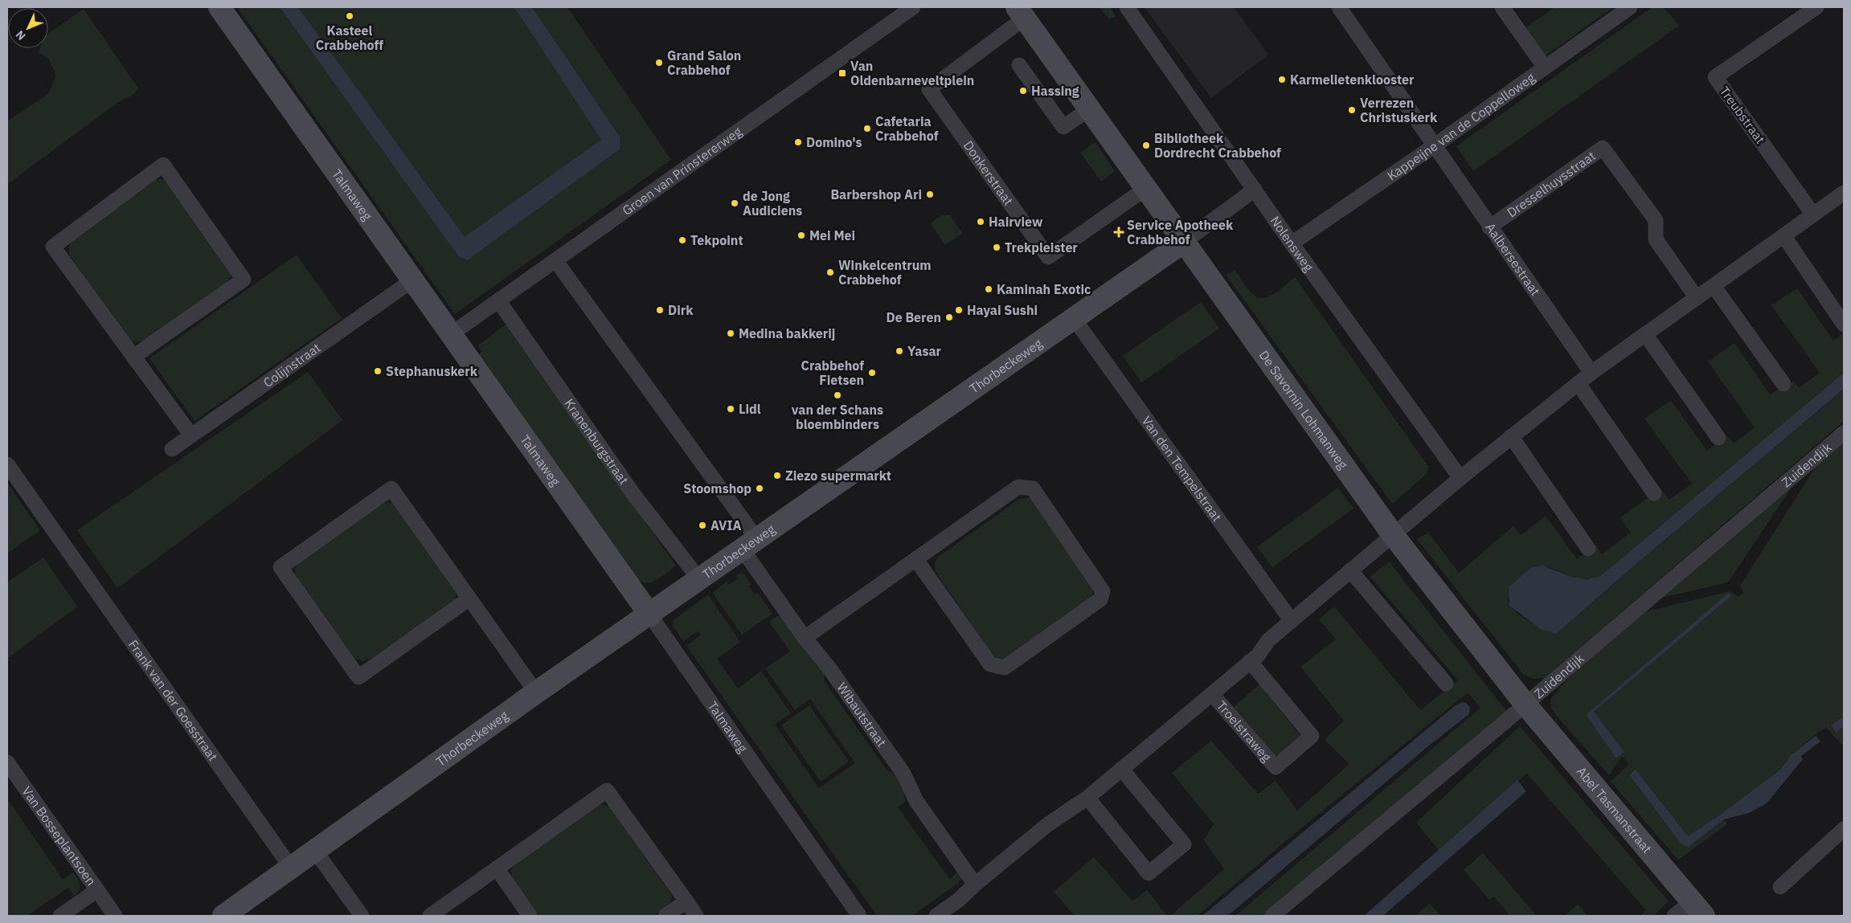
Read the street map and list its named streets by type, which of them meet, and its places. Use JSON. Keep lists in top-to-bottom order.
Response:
{
  "streets": {
    "street": [
      "Treubstraat",
      "Kappeijne van de Coppelloweg",
      "Groen van Prinstererweg",
      "Donkerstraat",
      "Dresselhuysstraat",
      "Talmaweg",
      "Nolensweg",
      "Aalbersestraat",
      "Colijnstraat",
      "Thorbeckeweg",
      "De Savornin Lohmanweg",
      "Kranenburgstraat",
      "Zuidendijk",
      "Van den Tempelstraat",
      "Frank van der Goesstraat",
      "Wibautstraat",
      "Troelstraweg",
      "Abel Tasmanstraat",
      "Van Bosseplantsoen"
    ]
  },
  "crossings": [
    ["Treubstraat", "Troelstraweg"],
    ["Kappeijne van de Coppelloweg", "Nolensweg"],
    ["Kappeijne van de Coppelloweg", "Aalbersestraat"],
    ["Groen van Prinstererweg", "Talmaweg"],
    ["Groen van Prinstererweg", "Kranenburgstraat"],
    ["Donkerstraat", "De Savornin Lohmanweg"],
    ["Dresselhuysstraat", "Aalbersestraat"],
    ["Dresselhuysstraat", "Troelstraweg"],
    ["Talmaweg", "Colijnstraat"],
    ["Talmaweg", "Thorbeckeweg"],
    ["Nolensweg", "Thorbeckeweg"],
    ["Nolensweg", "Troelstraweg"],
    ["Aalbersestraat", "Troelstraweg"],
    ["Thorbeckeweg", "De Savornin Lohmanweg"],
    ["Thorbeckeweg", "Kranenburgstraat"],
    ["Thorbeckeweg", "Van den Tempelstraat"],
    ["Thorbeckeweg", "Frank van der Goesstraat"],
    ["Thorbeckeweg", "Wibautstraat"],
    ["De Savornin Lohmanweg", "Zuidendijk"],
    ["De Savornin Lohmanweg", "Troelstraweg"],
    ["De Savornin Lohmanweg", "Abel Tasmanstraat"],
    ["Zuidendijk", "Abel Tasmanstraat"],
    ["Van den Tempelstraat", "Troelstraweg"],
    ["Wibautstraat", "Troelstraweg"]
  ],
  "places": {
    "other": [
      "Kasteel Crabbehoff",
      "Grand Salon Crabbehof",
      "Karmelietenklooster",
      "Hassing",
      "Verrezen Christuskerk",
      "Cafetaria Crabbehof",
      "Domino's",
      "Bibliotheek Dordrecht Crabbehof",
      "Barbershop Ari",
      "de Jong Audiciens",
      "Hairview",
      "Mei Mei",
      "Tekpoint",
      "Trekpleister",
      "Winkelcentrum Crabbehof",
      "Kaminah Exotic",
      "Dirk",
      "Hayai Sushi",
      "De Beren",
      "Medina bakkerij",
      "Yasar",
      "Stephanuskerk",
      "Crabbehof Fietsen",
      "van der Schans bloembinders",
      "Lidl",
      "Ziezo supermarkt",
      "Stoomshop",
      "AVIA"
    ],
    "transit": ["Van Oldenbarneveltplein"],
    "health": ["Service Apotheek Crabbehof"]
  },
  "north": "bottom left"
}
